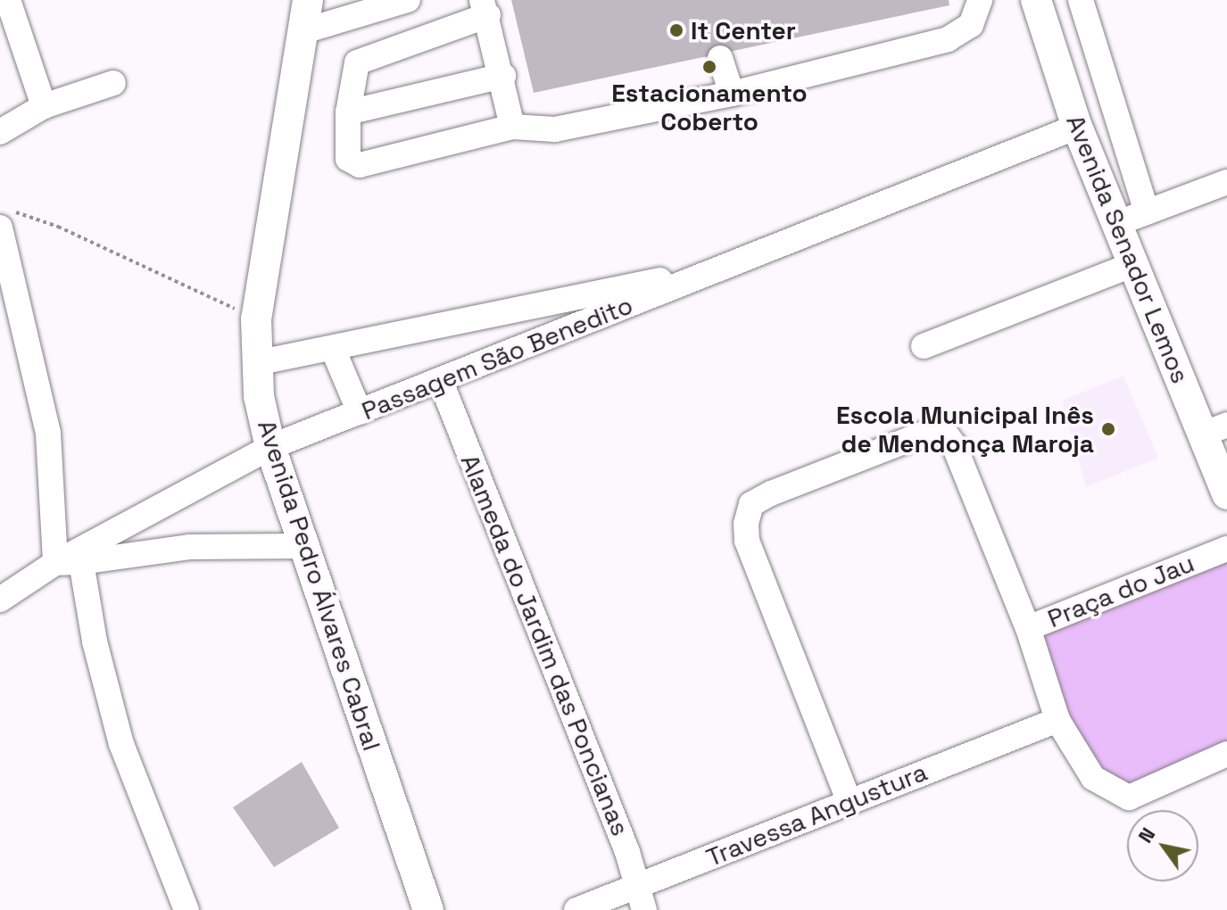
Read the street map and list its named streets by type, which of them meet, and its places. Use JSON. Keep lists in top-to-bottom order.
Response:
{
  "streets": {
    "main road": ["Avenida Senador Lemos", "Avenida Pedro Álvares Cabral"],
    "street": [
      "Passagem São Benedito",
      "Praça do Jau",
      "Alameda do Jardim das Poncianas",
      "Travessa Angustura"
    ]
  },
  "crossings": [
    ["Avenida Senador Lemos", "Passagem São Benedito"],
    ["Passagem São Benedito", "Avenida Pedro Álvares Cabral"],
    ["Passagem São Benedito", "Alameda do Jardim das Poncianas"],
    ["Praça do Jau", "Travessa Angustura"],
    ["Alameda do Jardim das Poncianas", "Travessa Angustura"]
  ],
  "places": ["It Center", "Estacionamento Coberto", "Escola Municipal Inês de Mendonça Maroja"],
  "north": "top left"
}
